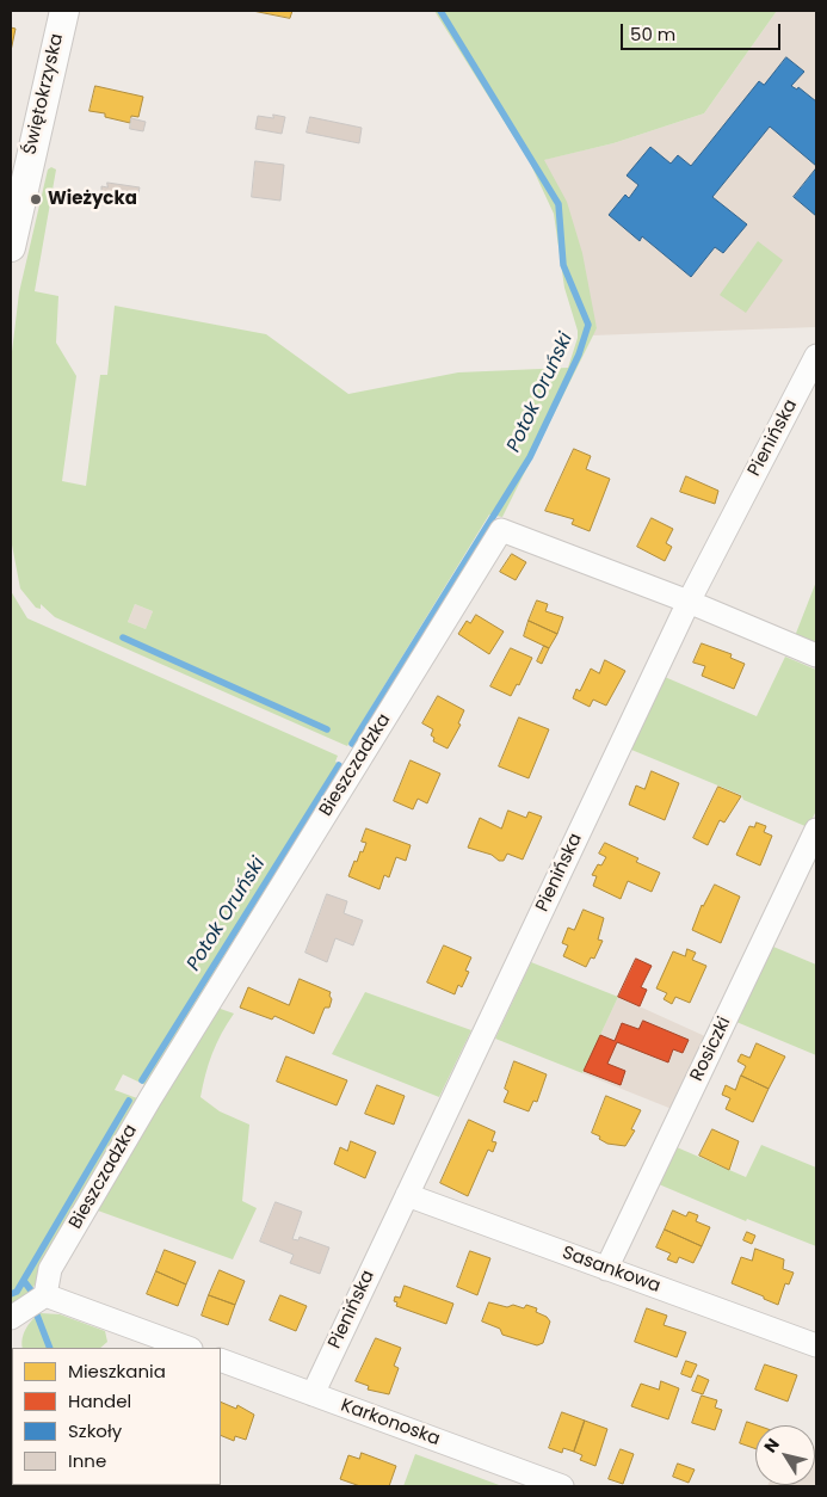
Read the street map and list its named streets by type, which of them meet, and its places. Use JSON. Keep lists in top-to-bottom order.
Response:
{
  "streets": {
    "main road": ["Świętokrzyska"],
    "street": [
      "Pienińska",
      "Bieszczadzka",
      "Rosiczki",
      "Sasankowa",
      "Karkonoska"
    ]
  },
  "crossings": [
    ["Pienińska", "Bieszczadzka"],
    ["Pienińska", "Sasankowa"],
    ["Pienińska", "Karkonoska"],
    ["Rosiczki", "Sasankowa"]
  ],
  "water": ["Potok Oruński"],
  "places": ["Wieżycka"],
  "legend": [
    "Mieszkania",
    "Handel",
    "Szkoły",
    "Inne"
  ],
  "scale_bar": "50 m",
  "north": "top left"
}
